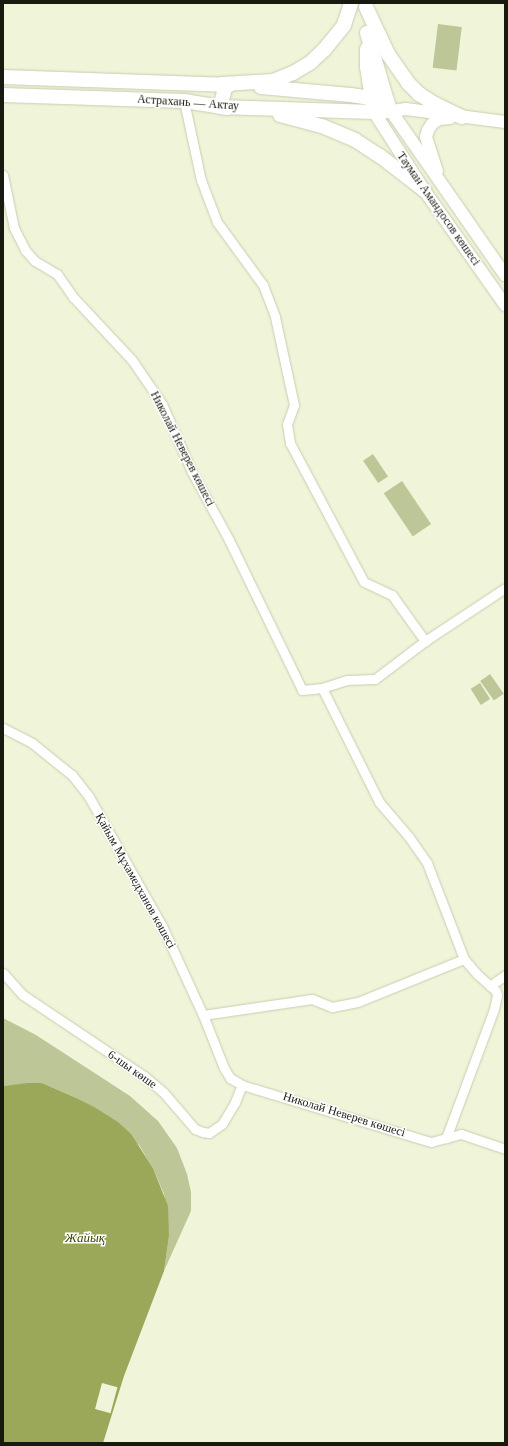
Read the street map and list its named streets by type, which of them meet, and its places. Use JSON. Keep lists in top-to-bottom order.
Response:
{
  "streets": {
    "highway": ["Астрахань — Актау"],
    "main road": ["Тауман Амандосов көшесі"],
    "street": ["Николай Неверев көшесі", "Қайым Мұхамедханов көшесi", "6-шы көше"]
  },
  "crossings": [
    ["Астрахань — Актау", "Тауман Амандосов көшесі"],
    ["Николай Неверев көшесі", "Қайым Мұхамедханов көшесi"],
    ["Николай Неверев көшесі", "6-шы көше"],
    ["Қайым Мұхамедханов көшесi", "6-шы көше"]
  ],
  "water": ["Жайық"]
}
